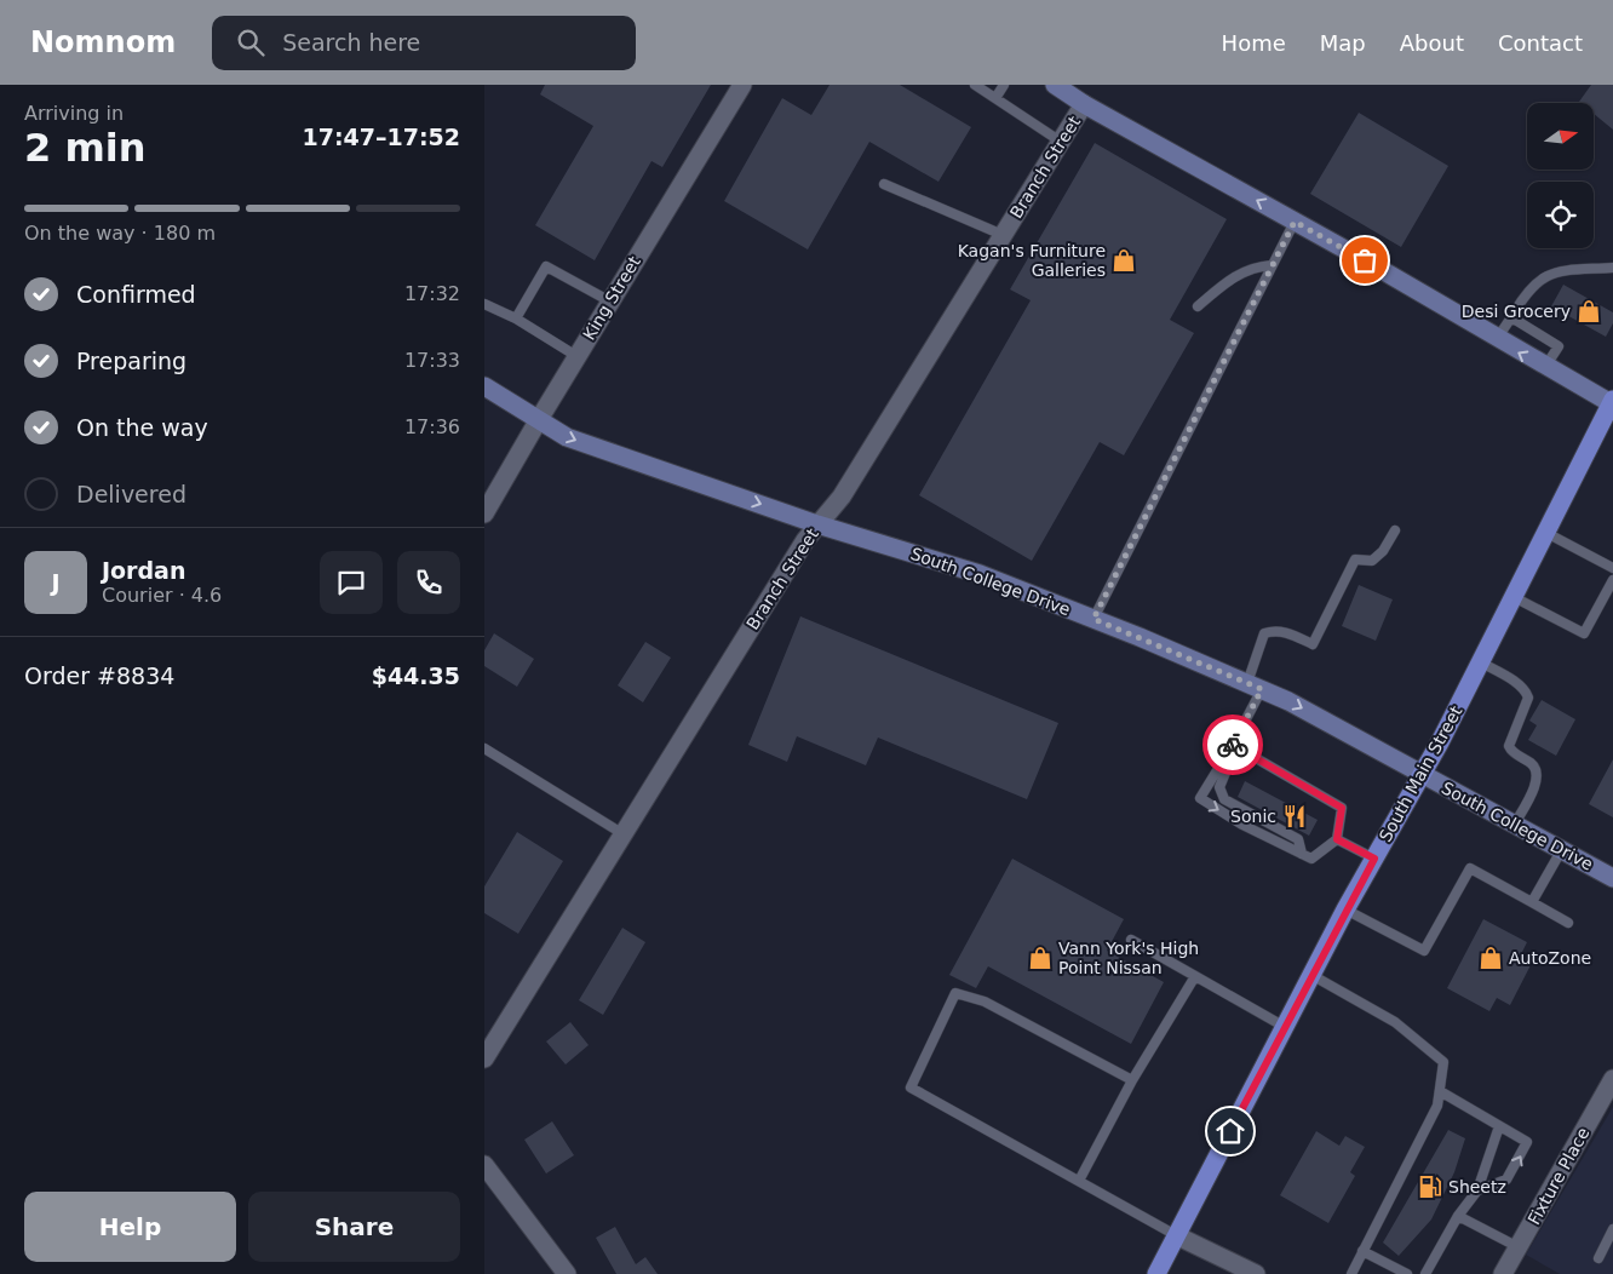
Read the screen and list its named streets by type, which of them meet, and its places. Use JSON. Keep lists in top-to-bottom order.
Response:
{
  "streets": {
    "main road": ["South College Drive", "South Main Street"],
    "street": ["Branch Street", "King Street", "Fixture Place"]
  },
  "crossings": [
    ["Branch Street", "South College Drive"],
    ["King Street", "South College Drive"],
    ["South College Drive", "South Main Street"]
  ],
  "one_way": ["South College Drive"],
  "places": {
    "shop": [
      "Kagan's Furniture Galleries",
      "Desi Grocery",
      "Vann York's High Point Nissan",
      "AutoZone"
    ],
    "restaurant": ["Sonic"],
    "fuel station": ["Sheetz"]
  },
  "north": "right",
  "page": {
    "header": "Nomnom",
    "search": "Search here",
    "nav": [
      "Home",
      "Map",
      "About",
      "Contact"
    ],
    "heading": ["2 min", "Arriving in", "17:47–17:52"],
    "panel": [
      "Jordan",
      "Courier · 4.6",
      "Order #8834",
      "$44.35"
    ],
    "bar": "On the way · 180 m",
    "list": [
      ["Confirmed", "17:32"],
      ["Preparing", "17:33"],
      ["On the way", "17:36"],
      "Delivered"
    ],
    "round": "J",
    "buttons": ["Help", "Share"]
  }
}
